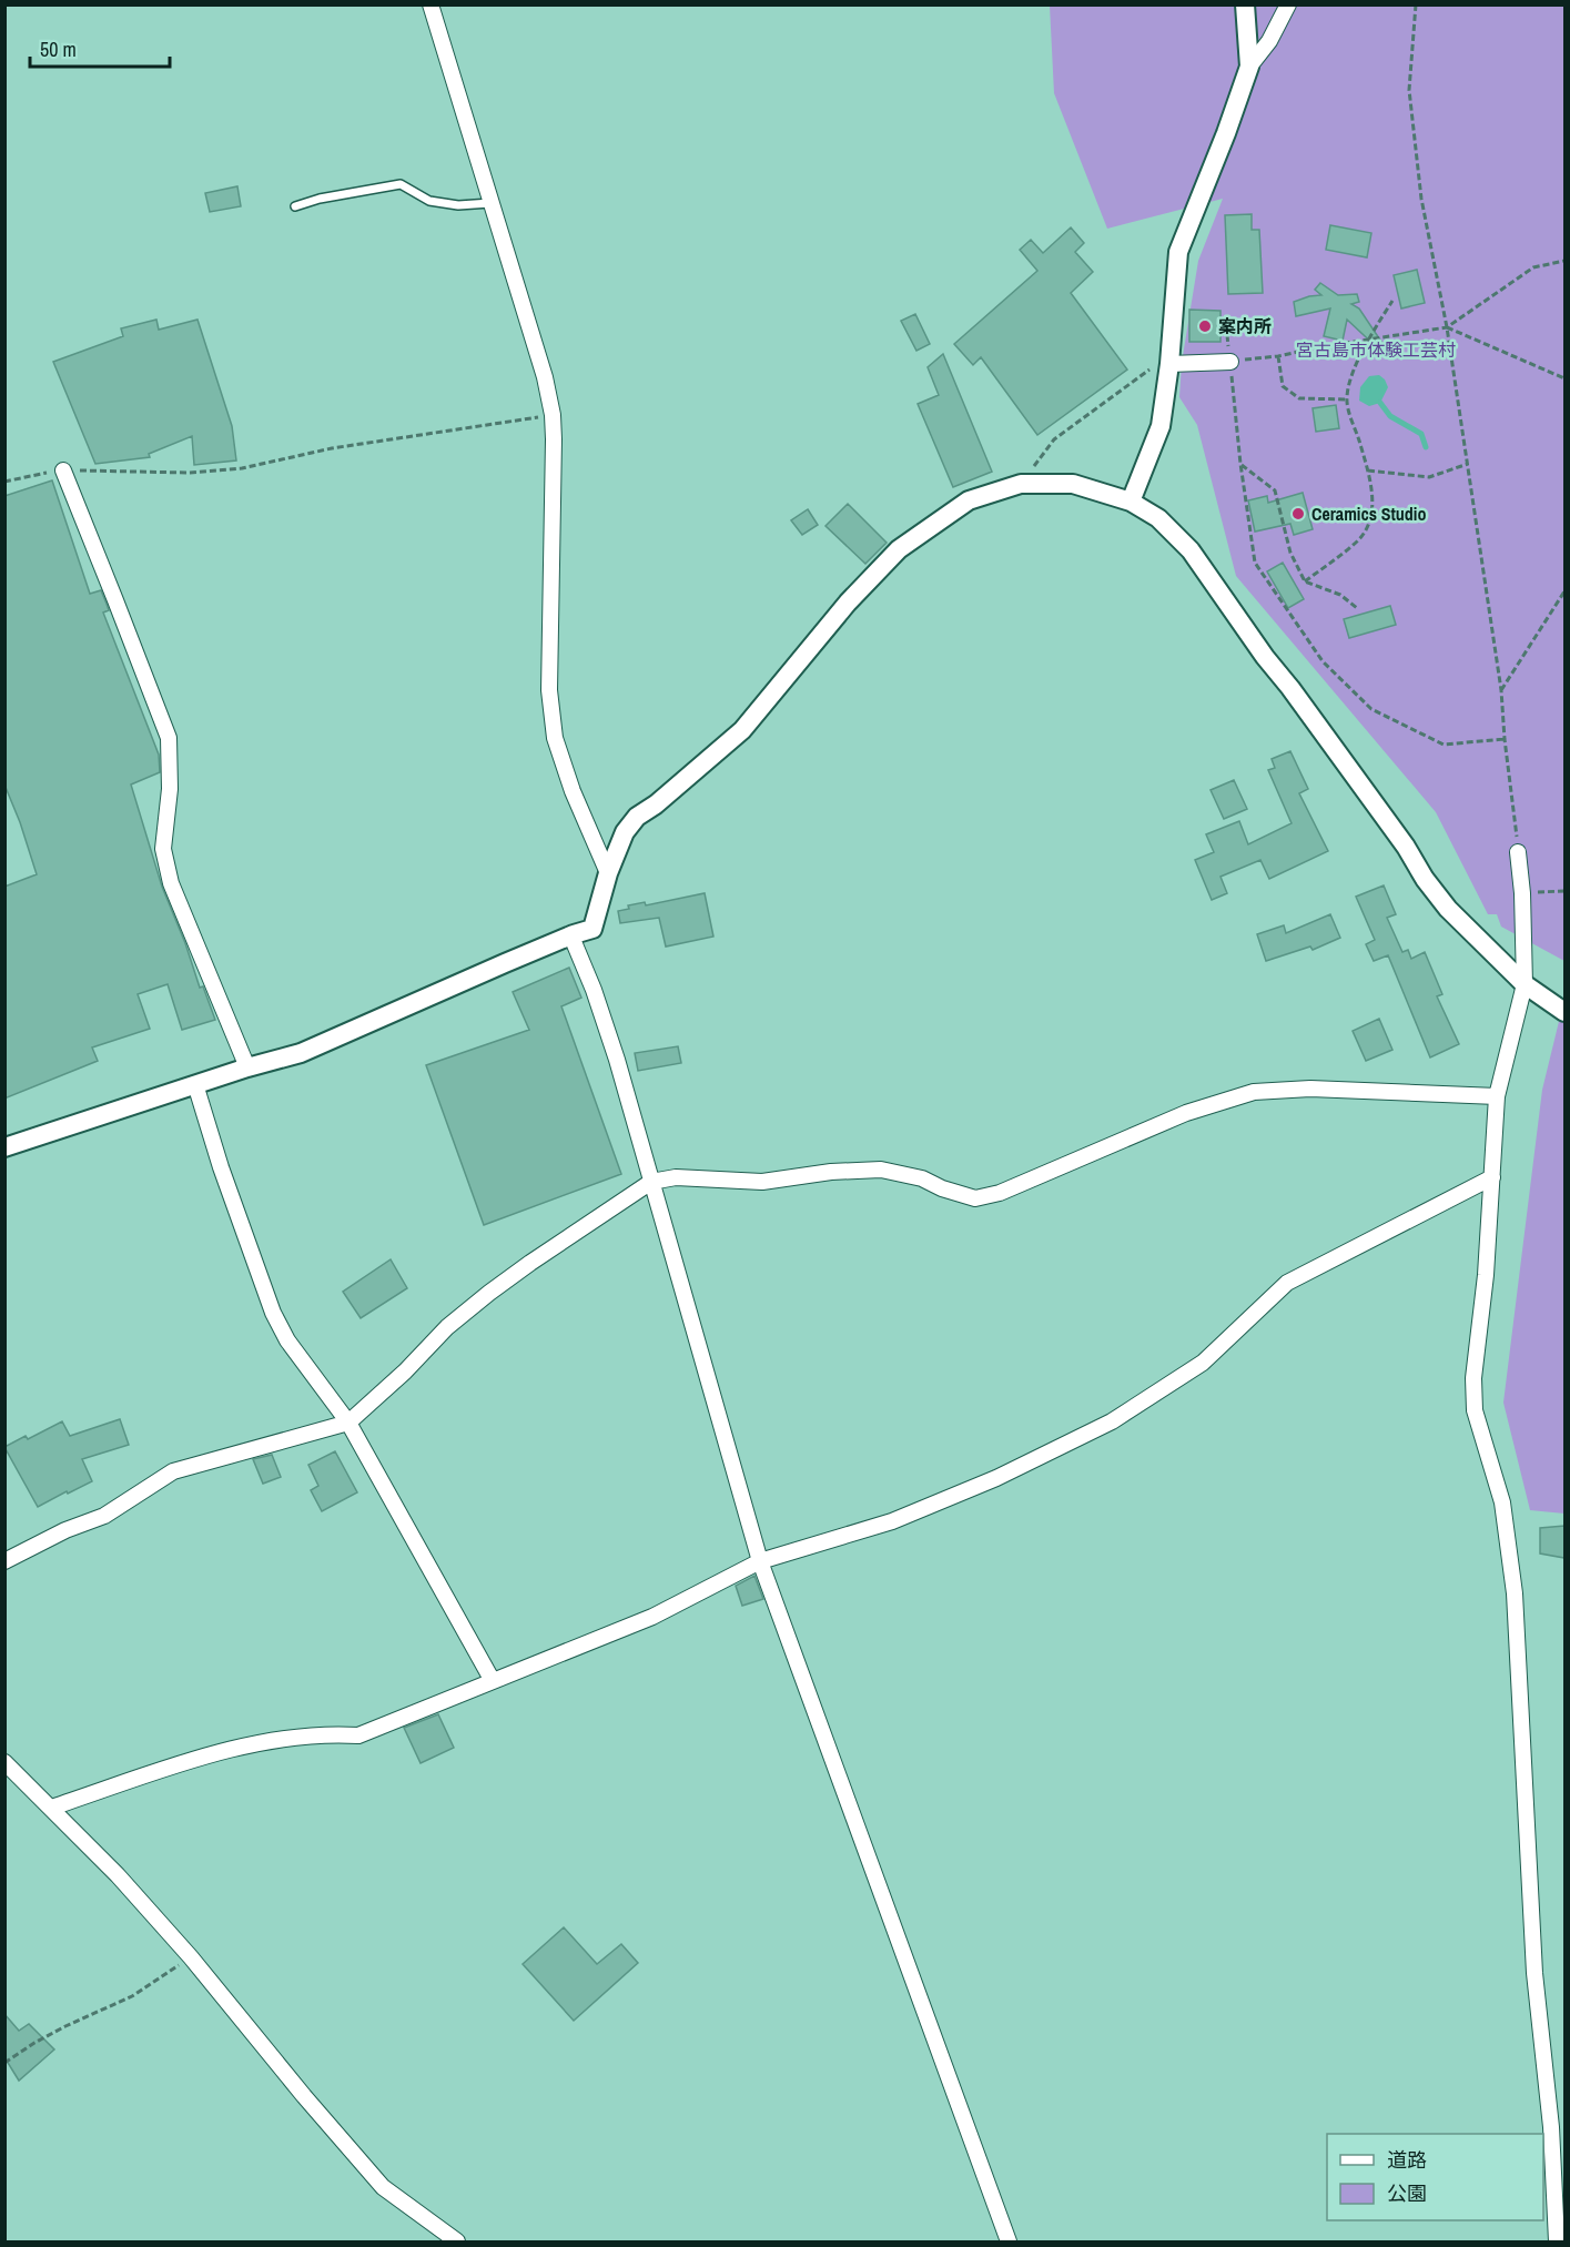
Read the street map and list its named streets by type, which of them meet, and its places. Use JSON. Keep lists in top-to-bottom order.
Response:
{
  "parks": ["宮古島市体験工芸村"],
  "places": ["案内所", "Ceramics Studio"],
  "legend": ["道路", "公園"],
  "scale_bar": "50 m"
}
